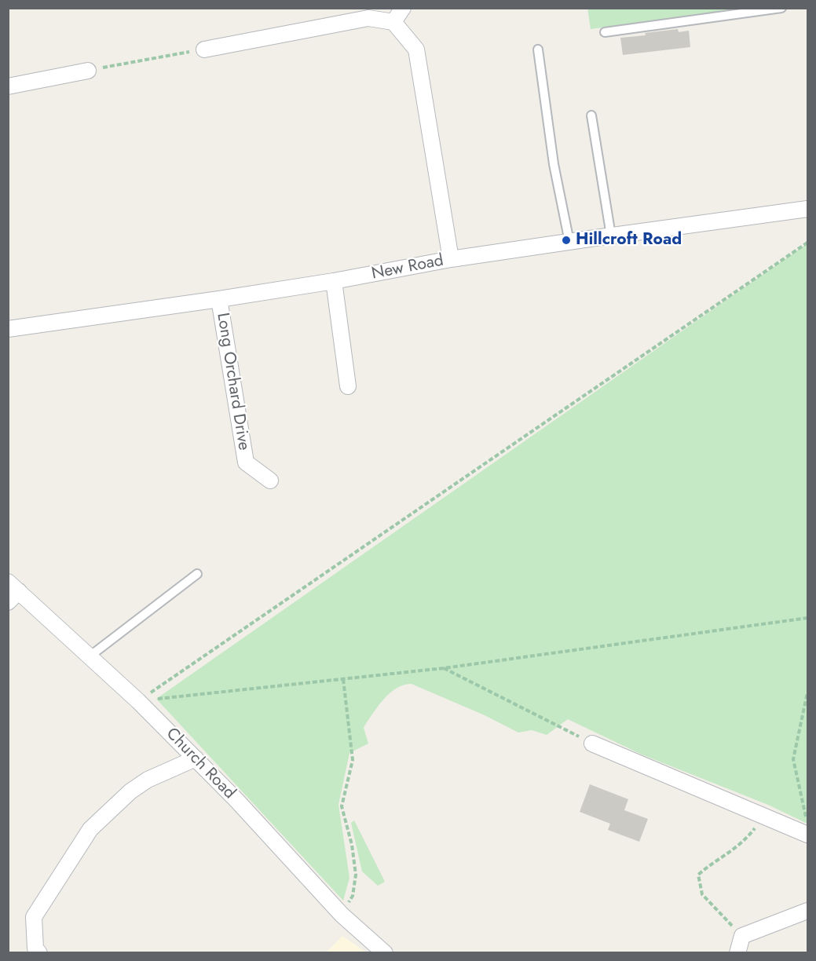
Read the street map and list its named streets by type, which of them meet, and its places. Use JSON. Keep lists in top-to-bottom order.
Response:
{
  "streets": {
    "street": ["New Road", "Long Orchard Drive", "Church Road"]
  },
  "crossings": [
    ["New Road", "Long Orchard Drive"]
  ],
  "places": ["Hillcroft Road"]
}
